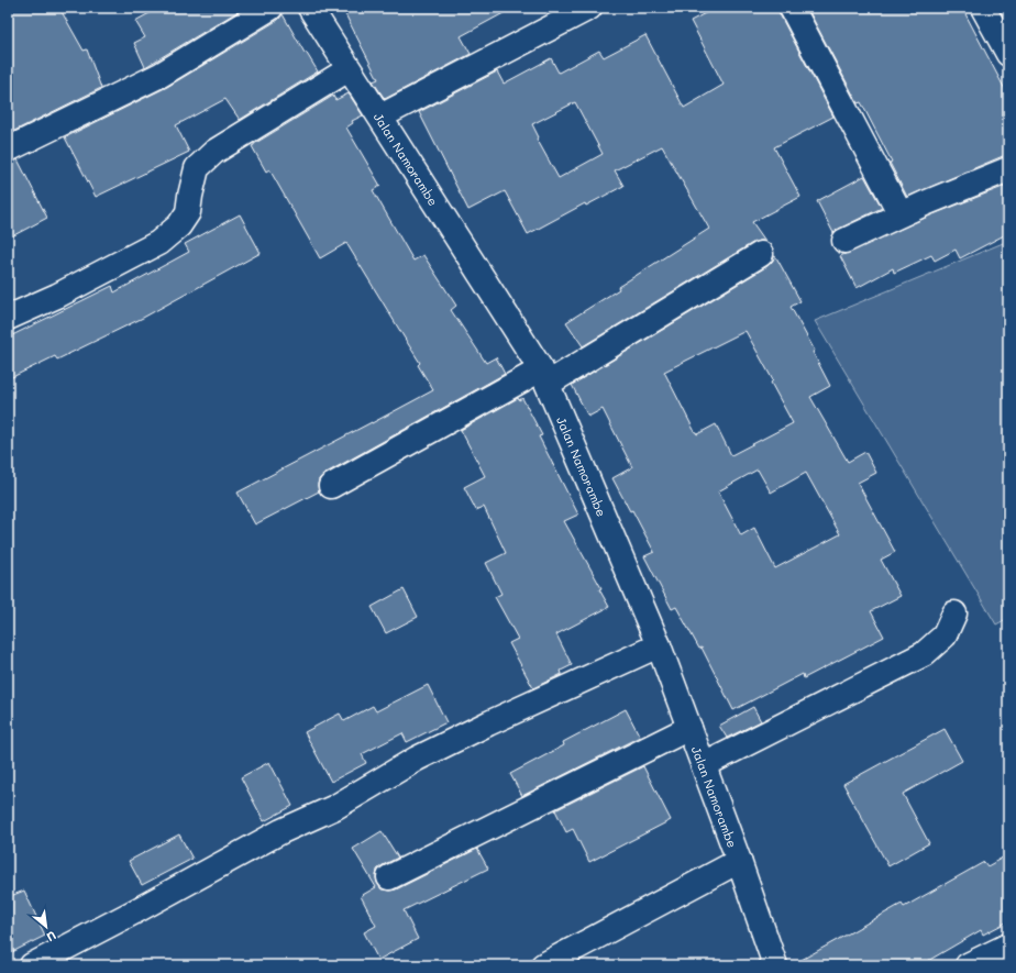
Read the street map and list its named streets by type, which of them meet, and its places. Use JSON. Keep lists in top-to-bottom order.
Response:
{
  "streets": {
    "street": ["Jalan Namorambe"]
  },
  "north": "bottom right"
}
